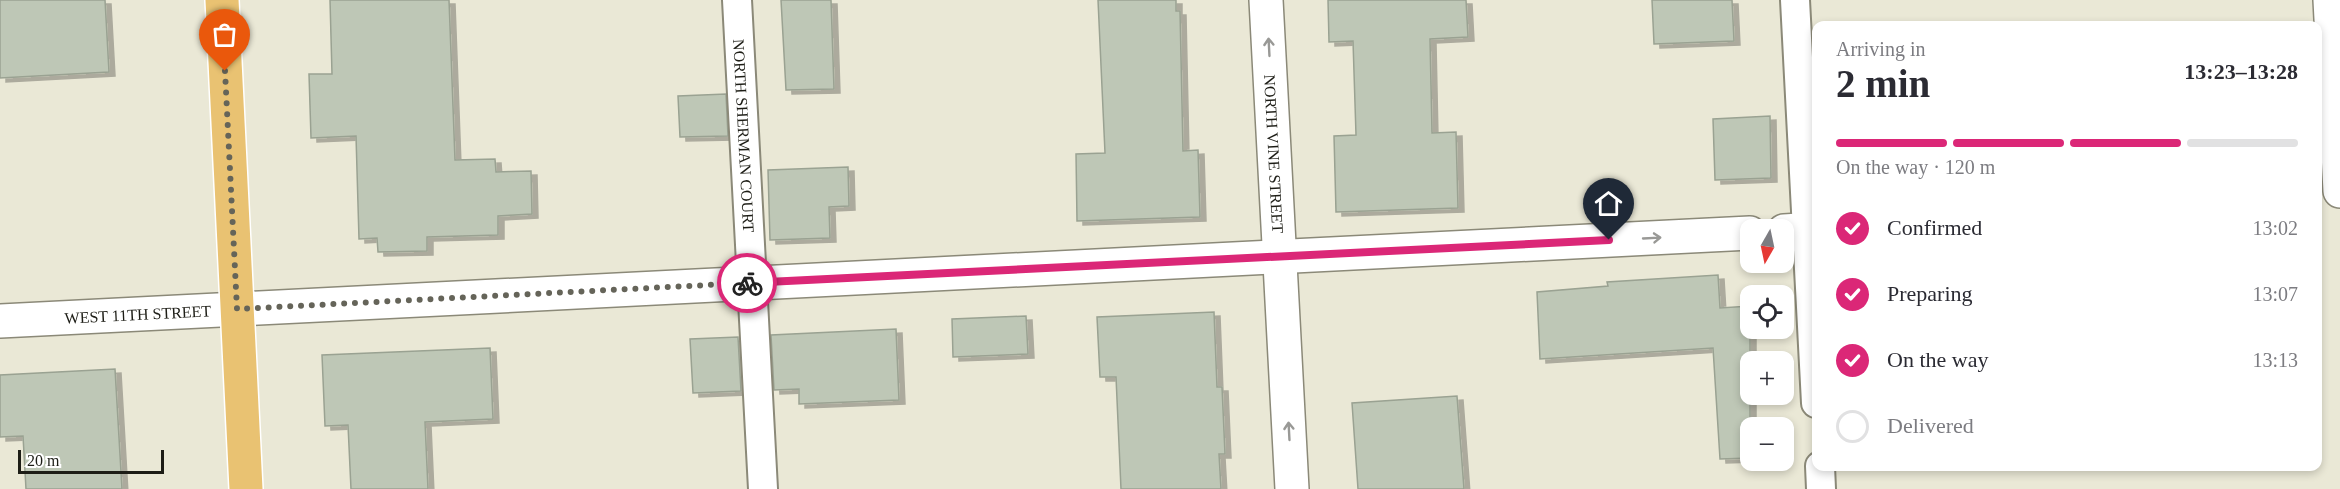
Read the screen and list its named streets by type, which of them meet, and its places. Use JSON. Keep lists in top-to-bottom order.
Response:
{
  "streets": {
    "street": ["NORTH VINE STREET", "WEST 11TH STREET"],
    "lane": ["NORTH SHERMAN COURT"]
  },
  "crossings": [
    ["NORTH SHERMAN COURT", "WEST 11TH STREET"],
    ["NORTH VINE STREET", "WEST 11TH STREET"]
  ],
  "one_way": ["NORTH VINE STREET"],
  "scale_bar": "20 m",
  "north": "bottom",
  "page": {
    "heading": ["2 min", "Arriving in", "13:23–13:28"],
    "bar": "On the way · 120 m",
    "list": [
      ["Confirmed", "13:02"],
      ["Preparing", "13:07"],
      ["On the way", "13:13"],
      "Delivered"
    ],
    "map_buttons": ["+", "−"],
    "scale": "20 m"
  }
}
